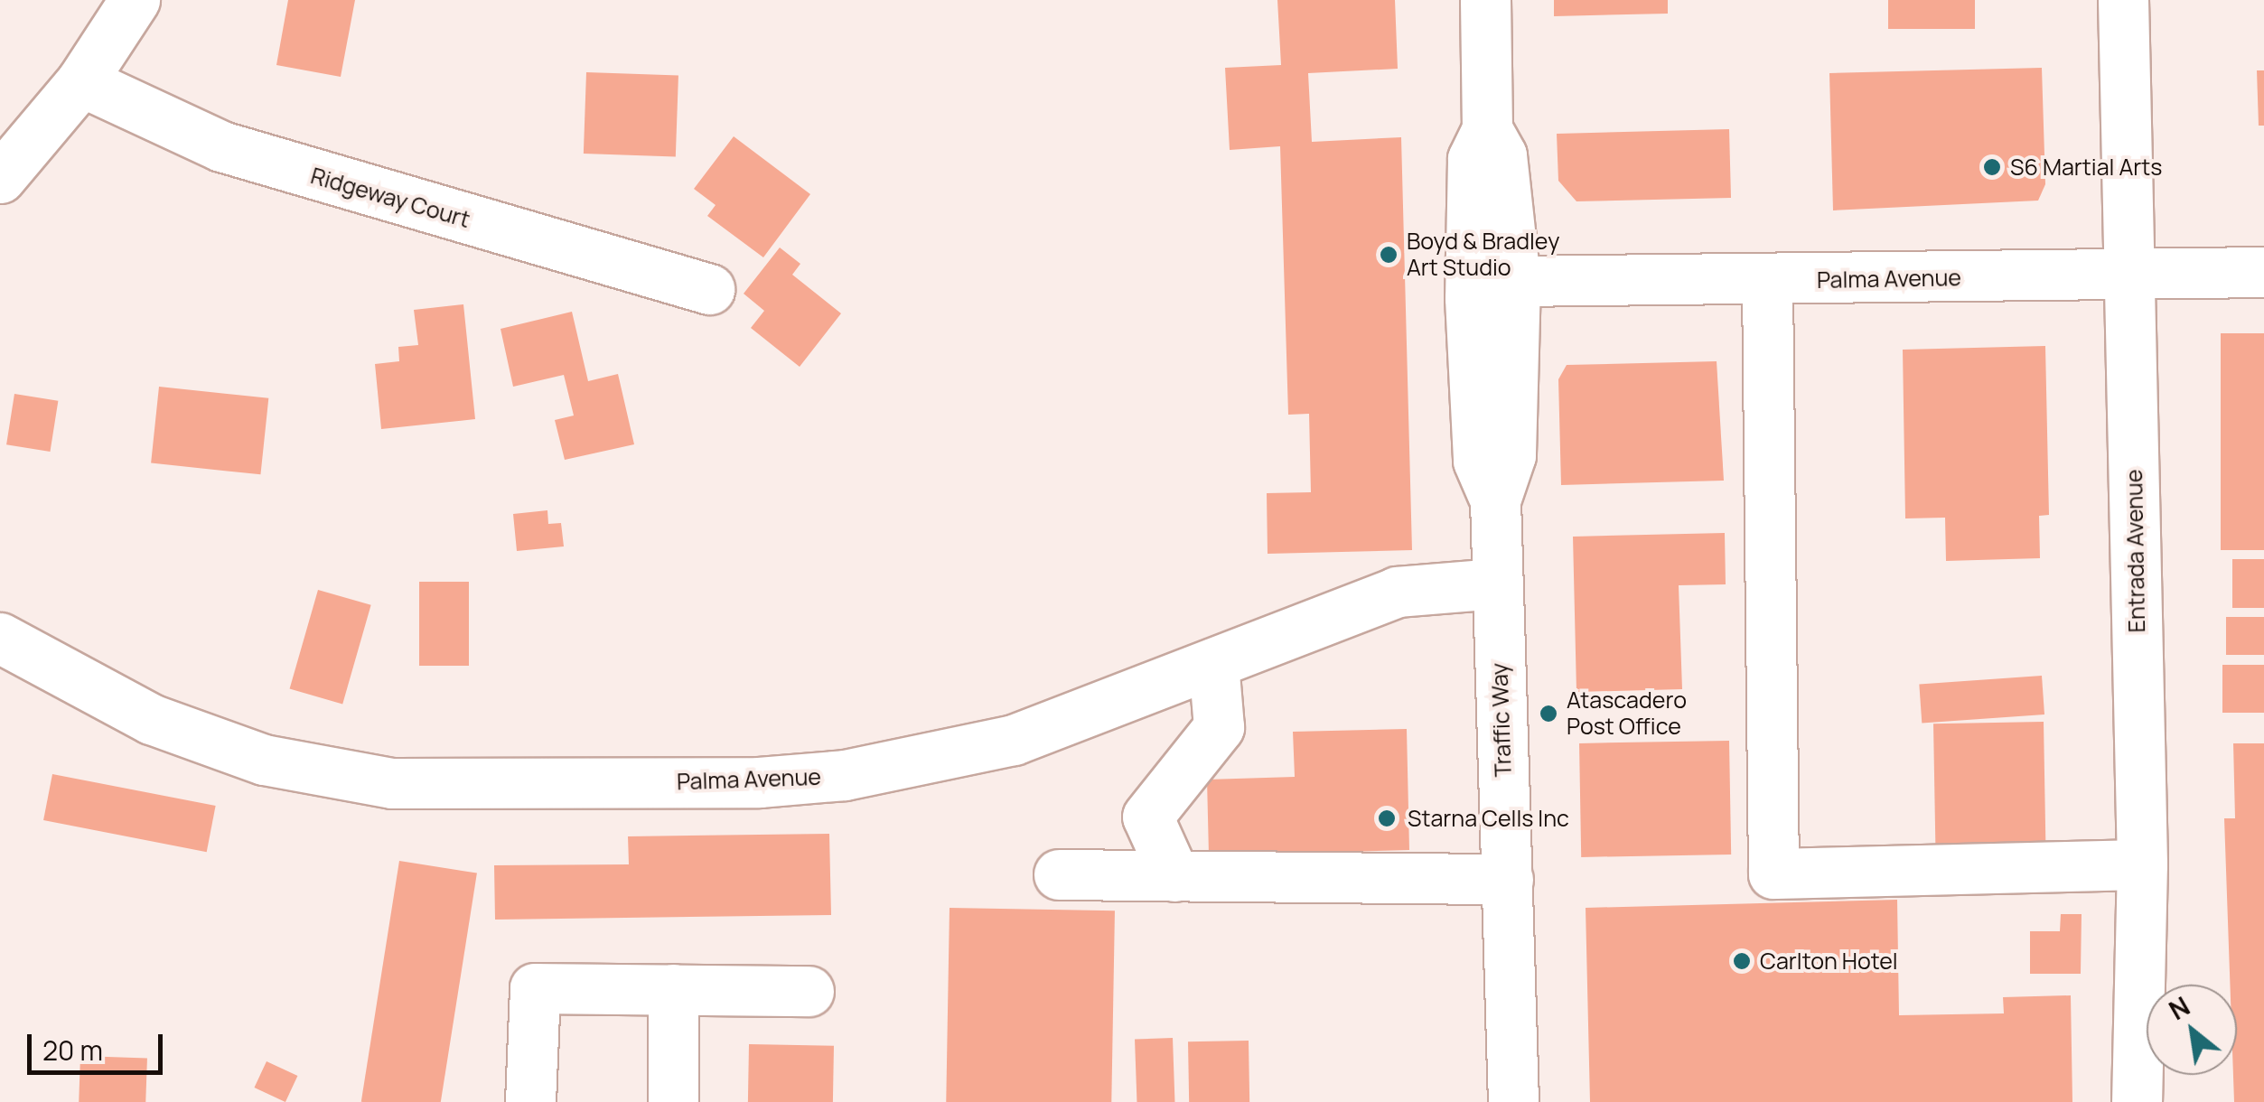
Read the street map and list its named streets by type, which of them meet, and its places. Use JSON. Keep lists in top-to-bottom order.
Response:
{
  "streets": {
    "street": [
      "Ridgeway Court",
      "Palma Avenue",
      "Entrada Avenue",
      "Traffic Way"
    ]
  },
  "crossings": [
    ["Palma Avenue", "Entrada Avenue"],
    ["Palma Avenue", "Traffic Way"]
  ],
  "places": [
    "S6 Martial Arts",
    "Boyd & Bradley Art Studio",
    "Atascadero Post Office",
    "Starna Cells Inc",
    "Carlton Hotel"
  ],
  "scale_bar": "20 m",
  "north": "top left"
}
